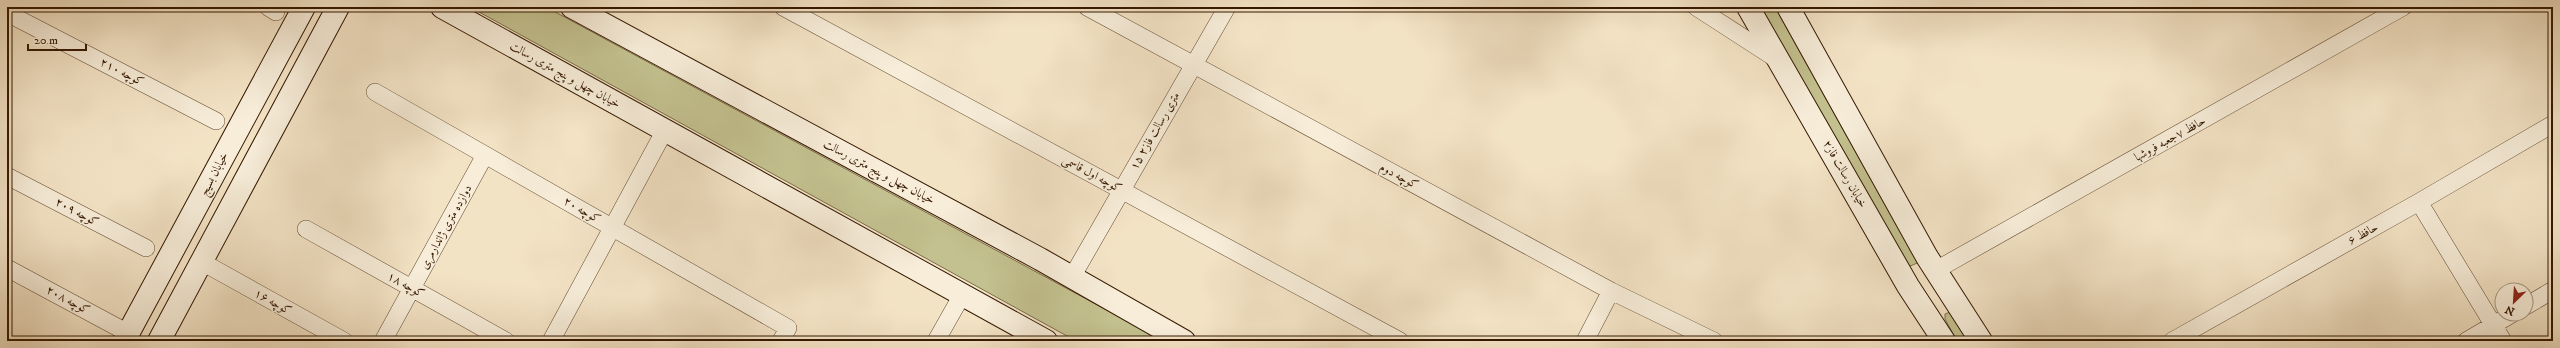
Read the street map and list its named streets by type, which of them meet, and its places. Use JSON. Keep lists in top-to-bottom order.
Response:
{
  "streets": {
    "main road": ["خیابان چهل و پنج متری رسالت", "خیابان بسیج", "خیابان رسالت فاز۲"],
    "street": [
      "۲۱۰ کوچه",
      "۱۵ متری رسالت فاز۲",
      "حافظ ۷جعبه فروشها",
      "کوچه اول قاسمی",
      "کوچه دوم",
      "۲۰ کوچه",
      "۲۰۹ کوچه",
      "دوازده متری ژاندارمری",
      "حافظ ۶",
      "۱۸ کوچه",
      "۲۰۸ کوچه",
      "۱۶ کوچه"
    ]
  },
  "crossings": [
    ["خیابان چهل و پنج متری رسالت", "۱۵ متری رسالت فاز۲"],
    ["۱۵ متری رسالت فاز۲", "کوچه اول قاسمی"],
    ["۱۵ متری رسالت فاز۲", "کوچه دوم"],
    ["خیابان بسیج", "۲۰۸ کوچه"],
    ["۲۰ کوچه", "دوازده متری ژاندارمری"],
    ["دوازده متری ژاندارمری", "۱۸ کوچه"]
  ],
  "scale_bar": "20 m",
  "north": "bottom left"
}
